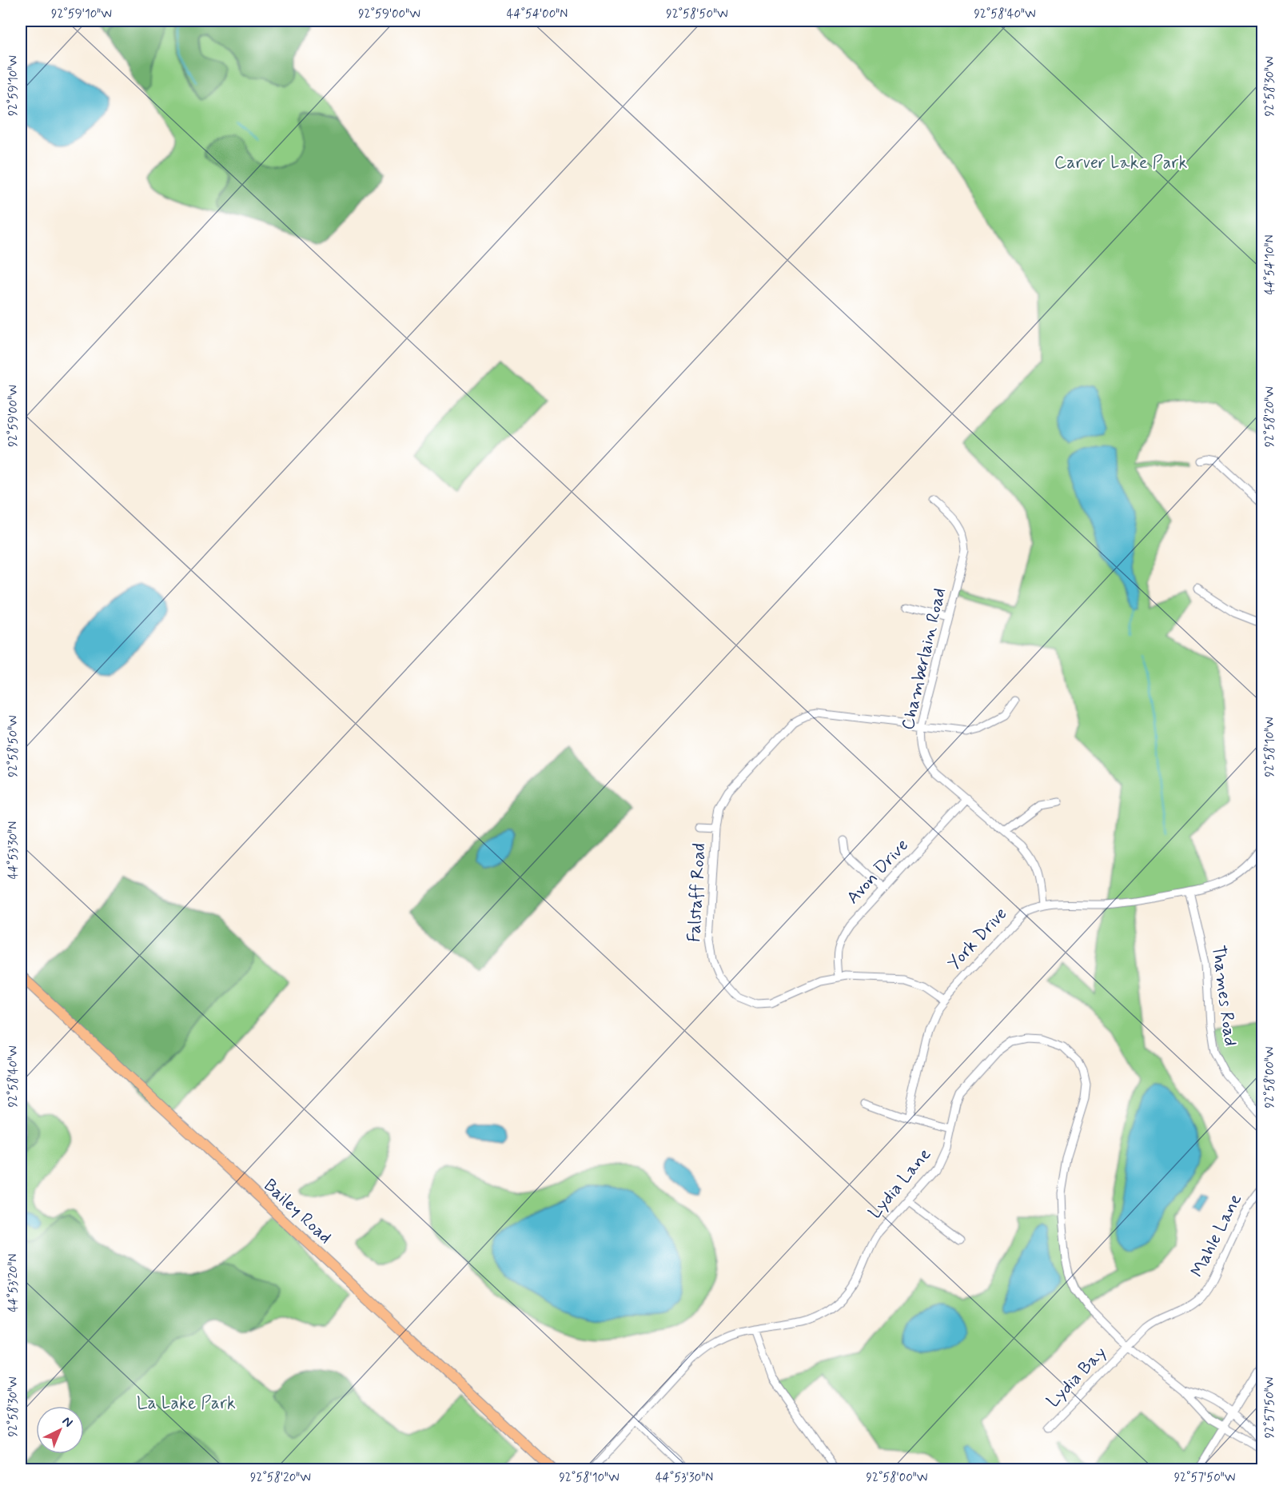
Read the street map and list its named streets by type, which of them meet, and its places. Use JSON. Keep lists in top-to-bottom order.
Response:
{
  "streets": {
    "main road": ["Bailey Road"],
    "street": [
      "Chamberlain Road",
      "Avon Drive",
      "Falstaff Road",
      "York Drive",
      "Thames Road",
      "Lydia Lane",
      "Mahle Lane",
      "Lydia Bay"
    ]
  },
  "crossings": [
    ["Chamberlain Road", "Avon Drive"],
    ["Chamberlain Road", "Falstaff Road"],
    ["Chamberlain Road", "York Drive"],
    ["Avon Drive", "Falstaff Road"],
    ["Falstaff Road", "York Drive"],
    ["York Drive", "Thames Road"],
    ["Lydia Lane", "Mahle Lane"],
    ["Lydia Lane", "Lydia Bay"],
    ["Mahle Lane", "Lydia Bay"]
  ],
  "parks": ["Carver Lake Park", "La Lake Park"],
  "north": "top right",
  "coordinates": [
    "92°59'10\"W",
    "92°59'00\"W",
    "44°54'00\"N",
    "92°58'50\"W",
    "92°58'40\"W",
    "92°58'30\"W",
    "44°54'10\"N",
    "92°58'20\"W",
    "92°58'10\"W",
    "44°53'30\"N",
    "92°58'00\"W",
    "44°53'20\"N",
    "92°57'50\"W"
  ]
}
